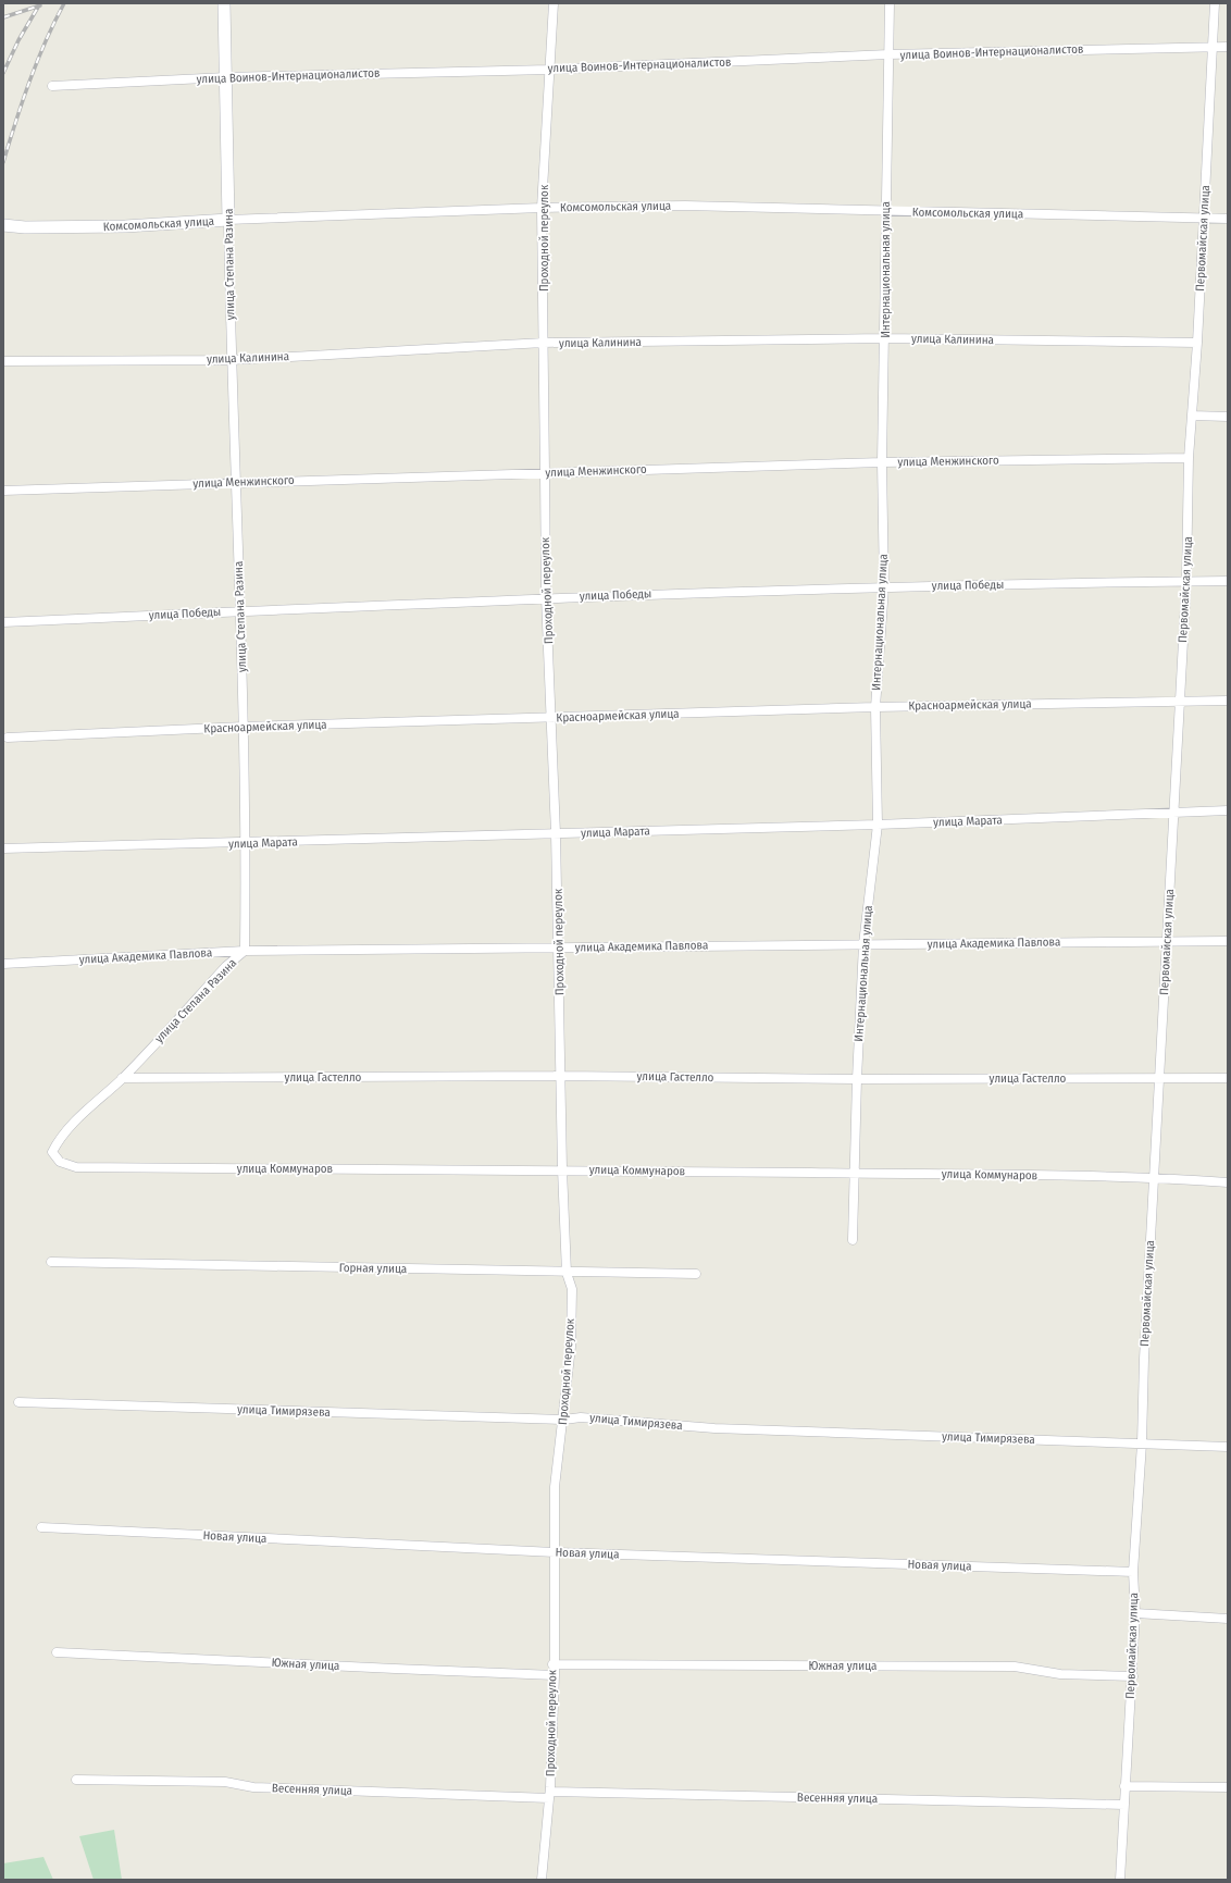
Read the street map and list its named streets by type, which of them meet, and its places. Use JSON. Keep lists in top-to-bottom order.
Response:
{
  "streets": {
    "main road": ["Комсомольская улица", "улица Степана Разина"],
    "street": [
      "улица Воинов-Интернационалистов",
      "Проходной переулок",
      "Первомайская улица",
      "Интернациональная улица",
      "улица Калинина",
      "улица Менжинского",
      "улица Победы",
      "Красноармейская улица",
      "улица Марата",
      "улица Академика Павлова",
      "улица Гастелло",
      "улица Коммунаров",
      "Горная улица",
      "улица Тимирязева",
      "Новая улица",
      "Южная улица",
      "Весенняя улица"
    ]
  },
  "crossings": [
    ["улица Воинов-Интернационалистов", "Проходной переулок"],
    ["улица Воинов-Интернационалистов", "Первомайская улица"],
    ["улица Воинов-Интернационалистов", "улица Степана Разина"],
    ["улица Воинов-Интернационалистов", "Интернациональная улица"],
    ["Комсомольская улица", "Проходной переулок"],
    ["Комсомольская улица", "Первомайская улица"],
    ["Комсомольская улица", "улица Степана Разина"],
    ["Комсомольская улица", "Интернациональная улица"],
    ["Проходной переулок", "улица Калинина"],
    ["Проходной переулок", "улица Менжинского"],
    ["Проходной переулок", "улица Победы"],
    ["Проходной переулок", "Красноармейская улица"],
    ["Проходной переулок", "улица Марата"],
    ["Проходной переулок", "улица Академика Павлова"],
    ["Проходной переулок", "улица Гастелло"],
    ["Проходной переулок", "улица Коммунаров"],
    ["Проходной переулок", "Горная улица"],
    ["Проходной переулок", "улица Тимирязева"],
    ["Проходной переулок", "Новая улица"],
    ["Проходной переулок", "Южная улица"],
    ["Проходной переулок", "Весенняя улица"],
    ["Первомайская улица", "улица Калинина"],
    ["Первомайская улица", "улица Менжинского"],
    ["Первомайская улица", "улица Победы"],
    ["Первомайская улица", "Красноармейская улица"],
    ["Первомайская улица", "улица Марата"],
    ["Первомайская улица", "улица Академика Павлова"],
    ["Первомайская улица", "улица Гастелло"],
    ["Первомайская улица", "улица Коммунаров"],
    ["Первомайская улица", "улица Тимирязева"],
    ["Первомайская улица", "Новая улица"],
    ["Первомайская улица", "Южная улица"],
    ["Первомайская улица", "Весенняя улица"],
    ["улица Степана Разина", "улица Калинина"],
    ["улица Степана Разина", "улица Менжинского"],
    ["улица Степана Разина", "улица Победы"],
    ["улица Степана Разина", "Красноармейская улица"],
    ["улица Степана Разина", "улица Марата"],
    ["улица Степана Разина", "улица Академика Павлова"],
    ["улица Степана Разина", "улица Гастелло"],
    ["улица Степана Разина", "улица Коммунаров"],
    ["Интернациональная улица", "улица Калинина"],
    ["Интернациональная улица", "улица Менжинского"],
    ["Интернациональная улица", "улица Победы"],
    ["Интернациональная улица", "Красноармейская улица"],
    ["Интернациональная улица", "улица Марата"],
    ["Интернациональная улица", "улица Академика Павлова"],
    ["Интернациональная улица", "улица Гастелло"],
    ["Интернациональная улица", "улица Коммунаров"]
  ]
}
